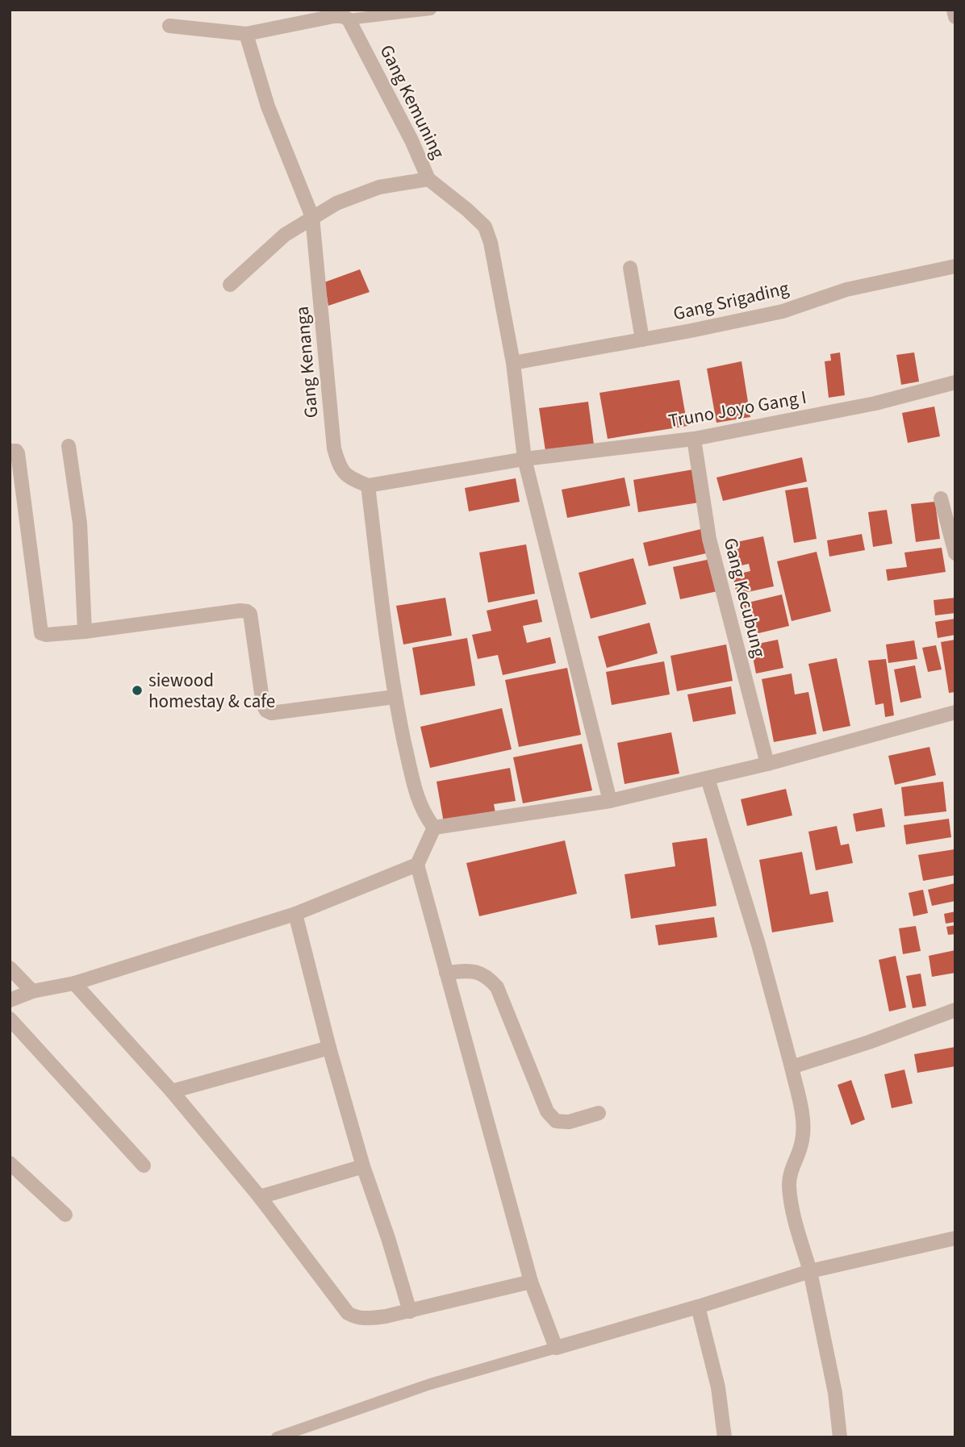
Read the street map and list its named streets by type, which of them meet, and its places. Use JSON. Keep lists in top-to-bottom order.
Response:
{
  "streets": {
    "street": [
      "Gang Kemuning",
      "Gang Srigading",
      "Gang Kenanga",
      "Truno Joyo Gang I",
      "Gang Kecubung"
    ]
  },
  "crossings": [
    ["Gang Kemuning", "Gang Srigading"],
    ["Gang Kemuning", "Truno Joyo Gang I"],
    ["Gang Kenanga", "Truno Joyo Gang I"],
    ["Truno Joyo Gang I", "Gang Kecubung"]
  ],
  "places": ["siewood homestay & cafe"]
}
